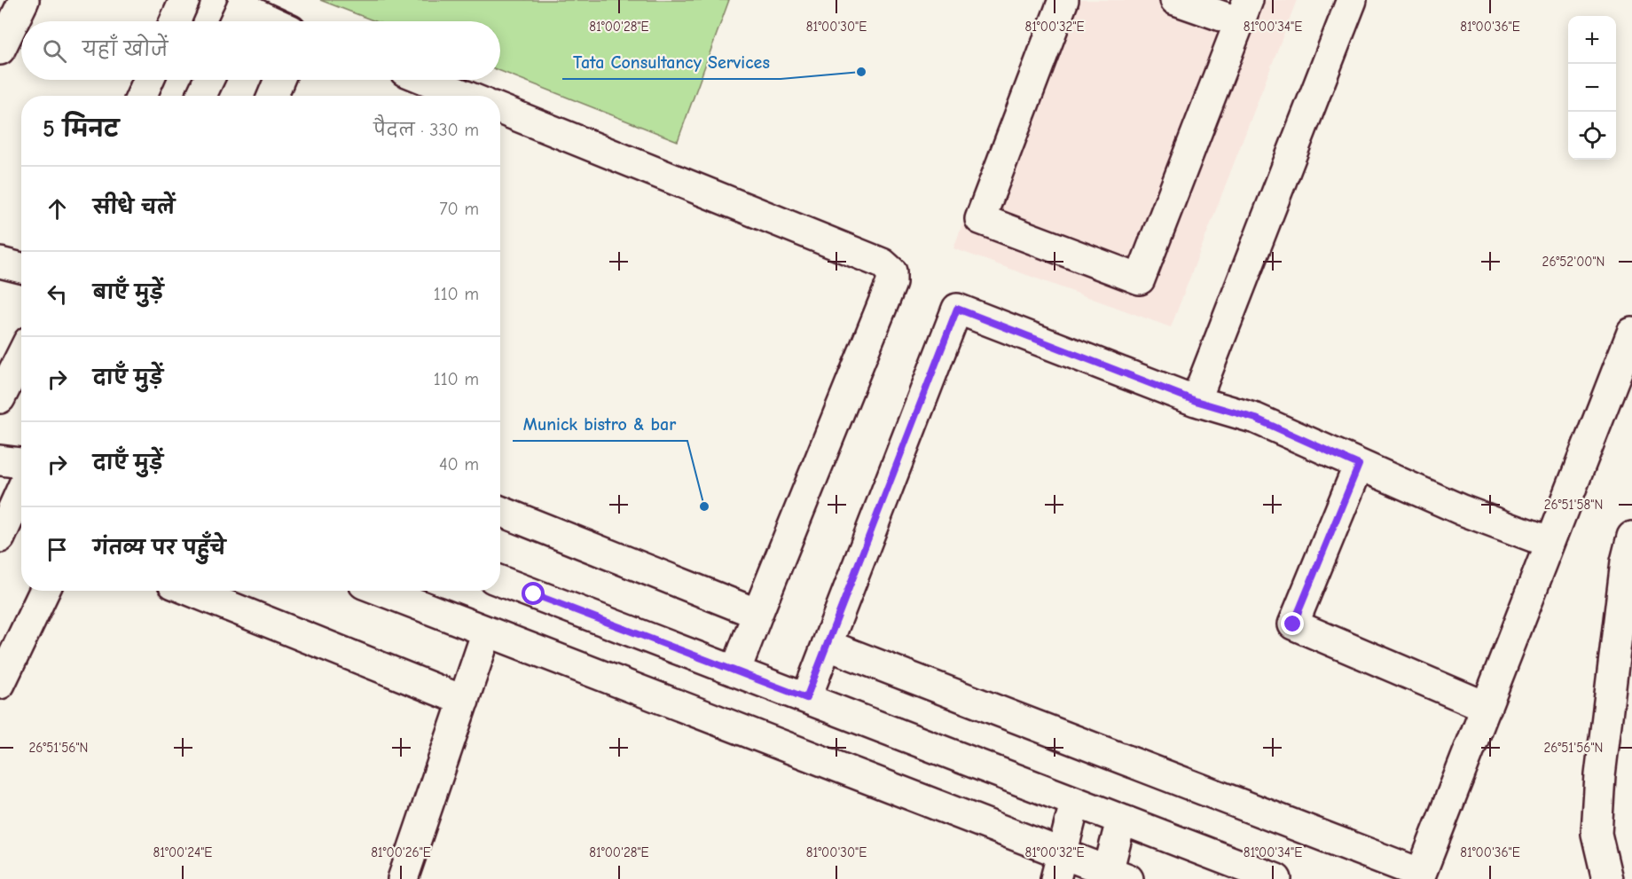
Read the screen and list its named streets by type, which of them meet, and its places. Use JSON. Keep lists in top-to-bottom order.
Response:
{
  "places": ["Tata Consultancy Services", "Munick bistro & bar"],
  "page": {
    "map_buttons": ["+", "−"],
    "search": "यहाँ खोजें",
    "heading": ["5 मिनट", "पैदल · 330 m"],
    "list": [
      ["सीधे चलें", "70 m"],
      ["बाएँ मुड़ें", "110 m"],
      ["दाएँ मुड़ें", "110 m"],
      ["दाएँ मुड़ें", "40 m"],
      "गंतव्य पर पहुँचे"
    ]
  },
  "coordinates": [
    "81°00'28\"E",
    "81°00'30\"E",
    "81°00'32\"E",
    "81°00'34\"E",
    "81°00'36\"E",
    "26°52'00\"N",
    "26°51'58\"N",
    "26°51'56\"N",
    "81°00'24\"E",
    "81°00'26\"E"
  ]
}
